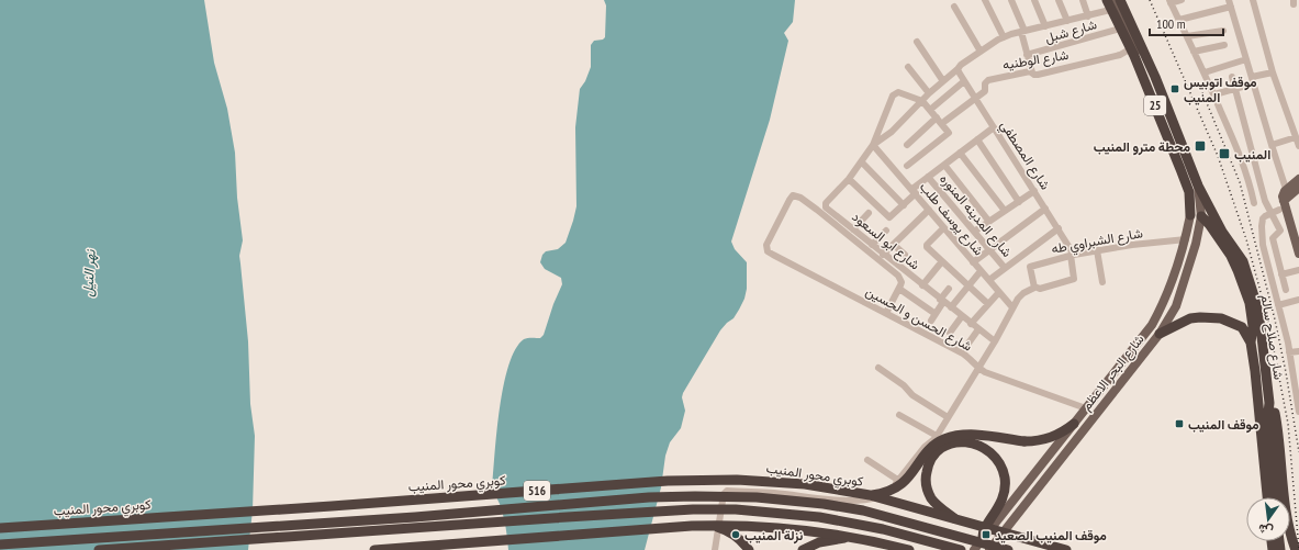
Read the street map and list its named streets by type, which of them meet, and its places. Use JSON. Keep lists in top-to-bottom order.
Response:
{
  "streets": {
    "highway": [
      "25",
      "شارع صلاح سالم",
      "كوبري محور المنيب",
      "516"
    ],
    "main road": ["شارع البحر الاعظم"],
    "street": [
      "شارع شبل",
      "شارع الوطنيه",
      "شارع المصطفي",
      "شارع المدينه المنوره",
      "شارع يوسف طلب",
      "شارع ابو السعود",
      "شارع الشبراوي طه",
      "شارع الحسن و الحسين"
    ]
  },
  "crossings": [
    ["شارع شبل", "25"],
    ["شارع الوطنيه", "25"],
    ["شارع الوطنيه", "شارع المصطفي"],
    ["25", "شارع صلاح سالم"],
    ["25", "شارع البحر الاعظم"],
    ["شارع المصطفي", "شارع الشبراوي طه"],
    ["شارع يوسف طلب", "شارع ابو السعود"],
    ["شارع الشبراوي طه", "شارع البحر الاعظم"],
    ["شارع الحسن و الحسين", "شارع البحر الاعظم"],
    ["شارع صلاح سالم", "شارع البحر الاعظم"]
  ],
  "water": ["نهر النيل"],
  "places": {
    "transit": [
      "موقف اتوبيس المنيب",
      "محطة مترو المنيب",
      "المنيب",
      "موقف المنيب",
      "موقف المنيب الصعيد"
    ],
    "other": ["نزلة المنيب"]
  },
  "scale_bar": "100 m",
  "north": "bottom"
}
